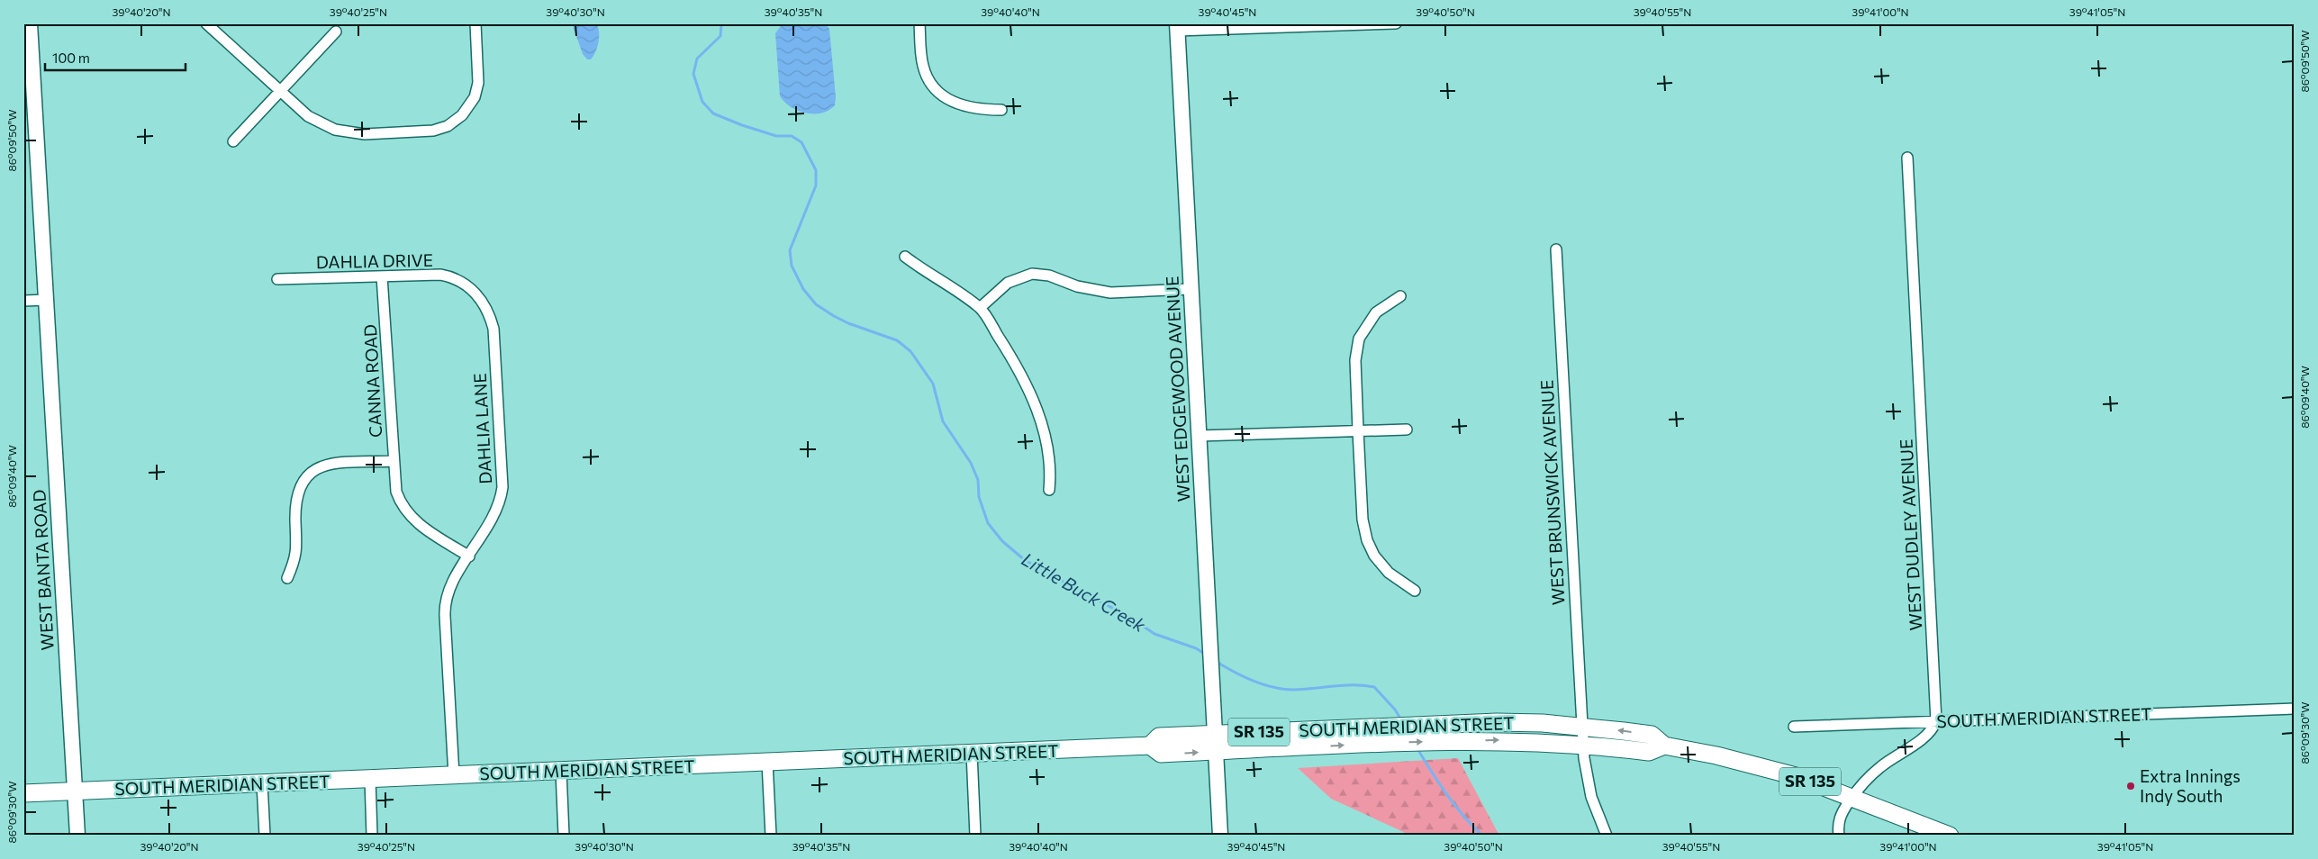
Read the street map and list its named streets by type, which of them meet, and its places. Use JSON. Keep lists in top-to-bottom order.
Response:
{
  "streets": {
    "main road": ["SOUTH MERIDIAN STREET", "SR 135"],
    "street": [
      "DAHLIA DRIVE",
      "CANNA ROAD",
      "WEST EDGEWOOD AVENUE",
      "DAHLIA LANE",
      "WEST BRUNSWICK AVENUE",
      "WEST DUDLEY AVENUE",
      "WEST BANTA ROAD"
    ]
  },
  "crossings": [
    ["DAHLIA DRIVE", "CANNA ROAD"],
    ["DAHLIA DRIVE", "DAHLIA LANE"],
    ["CANNA ROAD", "DAHLIA LANE"],
    ["WEST EDGEWOOD AVENUE", "SOUTH MERIDIAN STREET"],
    ["DAHLIA LANE", "SOUTH MERIDIAN STREET"],
    ["WEST BRUNSWICK AVENUE", "SOUTH MERIDIAN STREET"],
    ["WEST DUDLEY AVENUE", "SOUTH MERIDIAN STREET"],
    ["WEST BANTA ROAD", "SOUTH MERIDIAN STREET"]
  ],
  "water": ["Little Buck Creek"],
  "places": ["Extra Innings Indy South"],
  "scale_bar": "100 m",
  "coordinates": [
    "39°40'20\"N",
    "39°40'25\"N",
    "39°40'30\"N",
    "39°40'35\"N",
    "39°40'40\"N",
    "39°40'45\"N",
    "39°40'50\"N",
    "39°40'55\"N",
    "39°41'00\"N",
    "39°41'05\"N",
    "86°09'50\"W",
    "86°09'40\"W",
    "86°09'30\"W"
  ]
}
